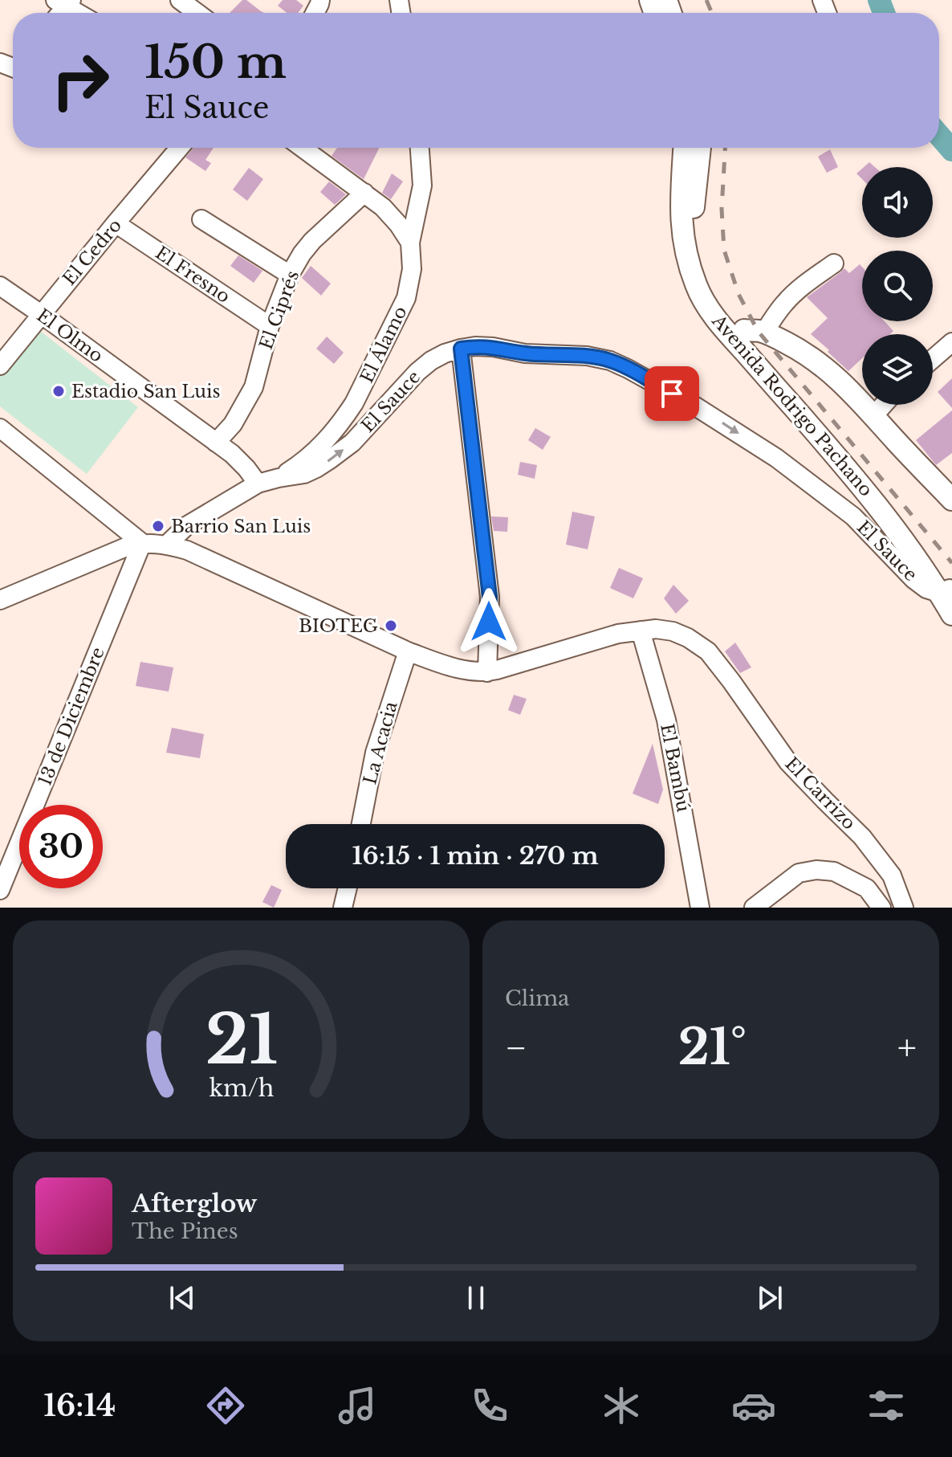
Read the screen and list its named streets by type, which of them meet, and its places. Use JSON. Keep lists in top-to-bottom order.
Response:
{
  "streets": {
    "main road": ["Avenida Rodrigo Pachano"],
    "street": [
      "El Cedro",
      "El Fresno",
      "El Ciprés",
      "El Olmo",
      "El Álamo",
      "El Sauce",
      "13 de Diciembre",
      "La Acacia",
      "El Bambú",
      "El Carrizo"
    ]
  },
  "crossings": [
    ["El Cedro", "El Fresno"],
    ["El Cedro", "El Olmo"],
    ["El Fresno", "El Ciprés"],
    ["El Ciprés", "El Olmo"],
    ["El Olmo", "El Sauce"],
    ["El Álamo", "El Sauce"],
    ["El Sauce", "Avenida Rodrigo Pachano"],
    ["El Bambú", "El Carrizo"]
  ],
  "one_way": ["El Sauce"],
  "places": ["Estadio San Luis", "Barrio San Luis", "BIOTEG"],
  "page": {
    "turn": ["150 m", "El Sauce"],
    "limit": "30",
    "trip": "16:15 · 1 min · 270 m",
    "tile": "Clima",
    "heat": ["−", "21°", "+"],
    "song": ["Afterglow", "The Pines"],
    "tabs": "16:14",
    "gauge": ["21", "km/h"]
  }
}
